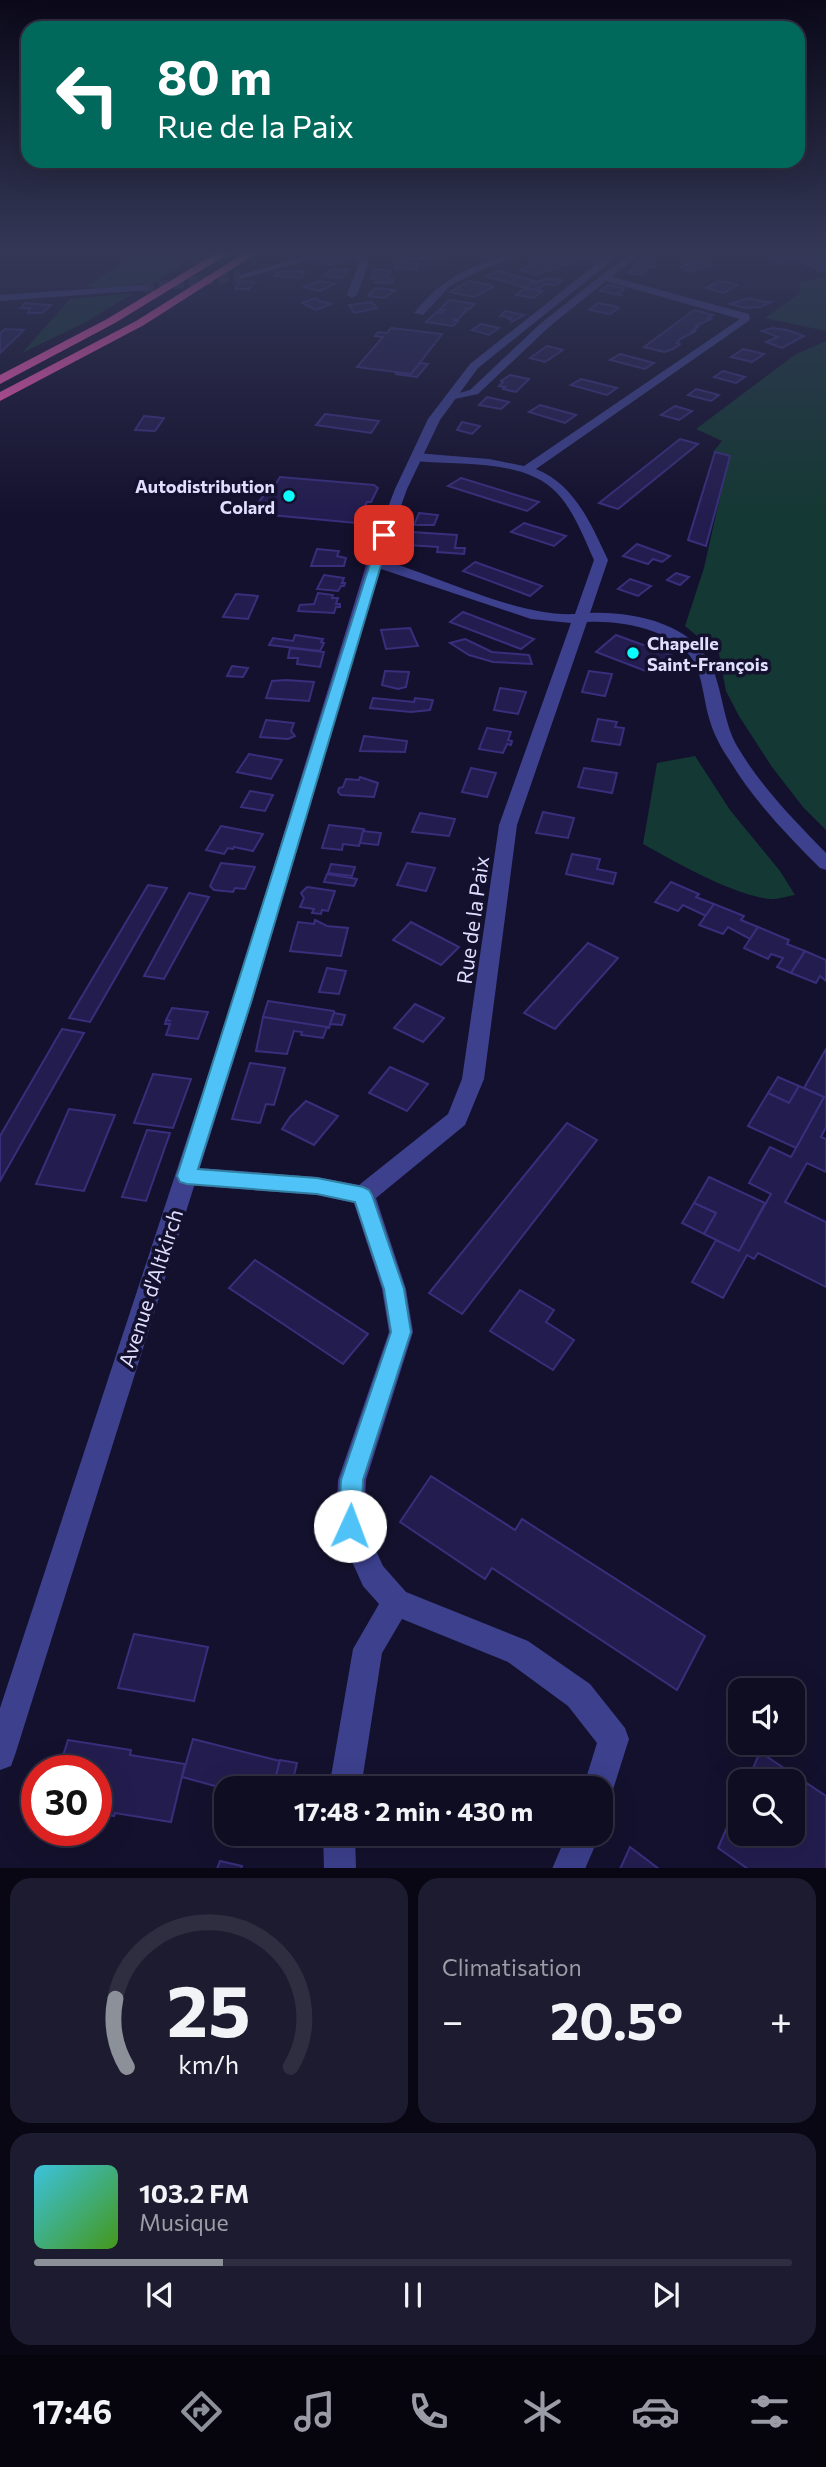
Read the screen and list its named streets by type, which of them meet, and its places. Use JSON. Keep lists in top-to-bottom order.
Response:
{
  "streets": {
    "street": ["Rue de la Paix", "Avenue d'Altkirch"]
  },
  "crossings": [
    ["Rue de la Paix", "Avenue d'Altkirch"]
  ],
  "places": ["Autodistribution Colard", "Chapelle Saint-François"],
  "page": {
    "turn": ["80 m", "Rue de la Paix"],
    "limit": "30",
    "trip": "17:48 · 2 min · 430 m",
    "tile": "Climatisation",
    "heat": ["−", "20.5°", "+"],
    "song": ["103.2 FM", "Musique"],
    "tabs": "17:46",
    "gauge": ["25", "km/h"]
  }
}
